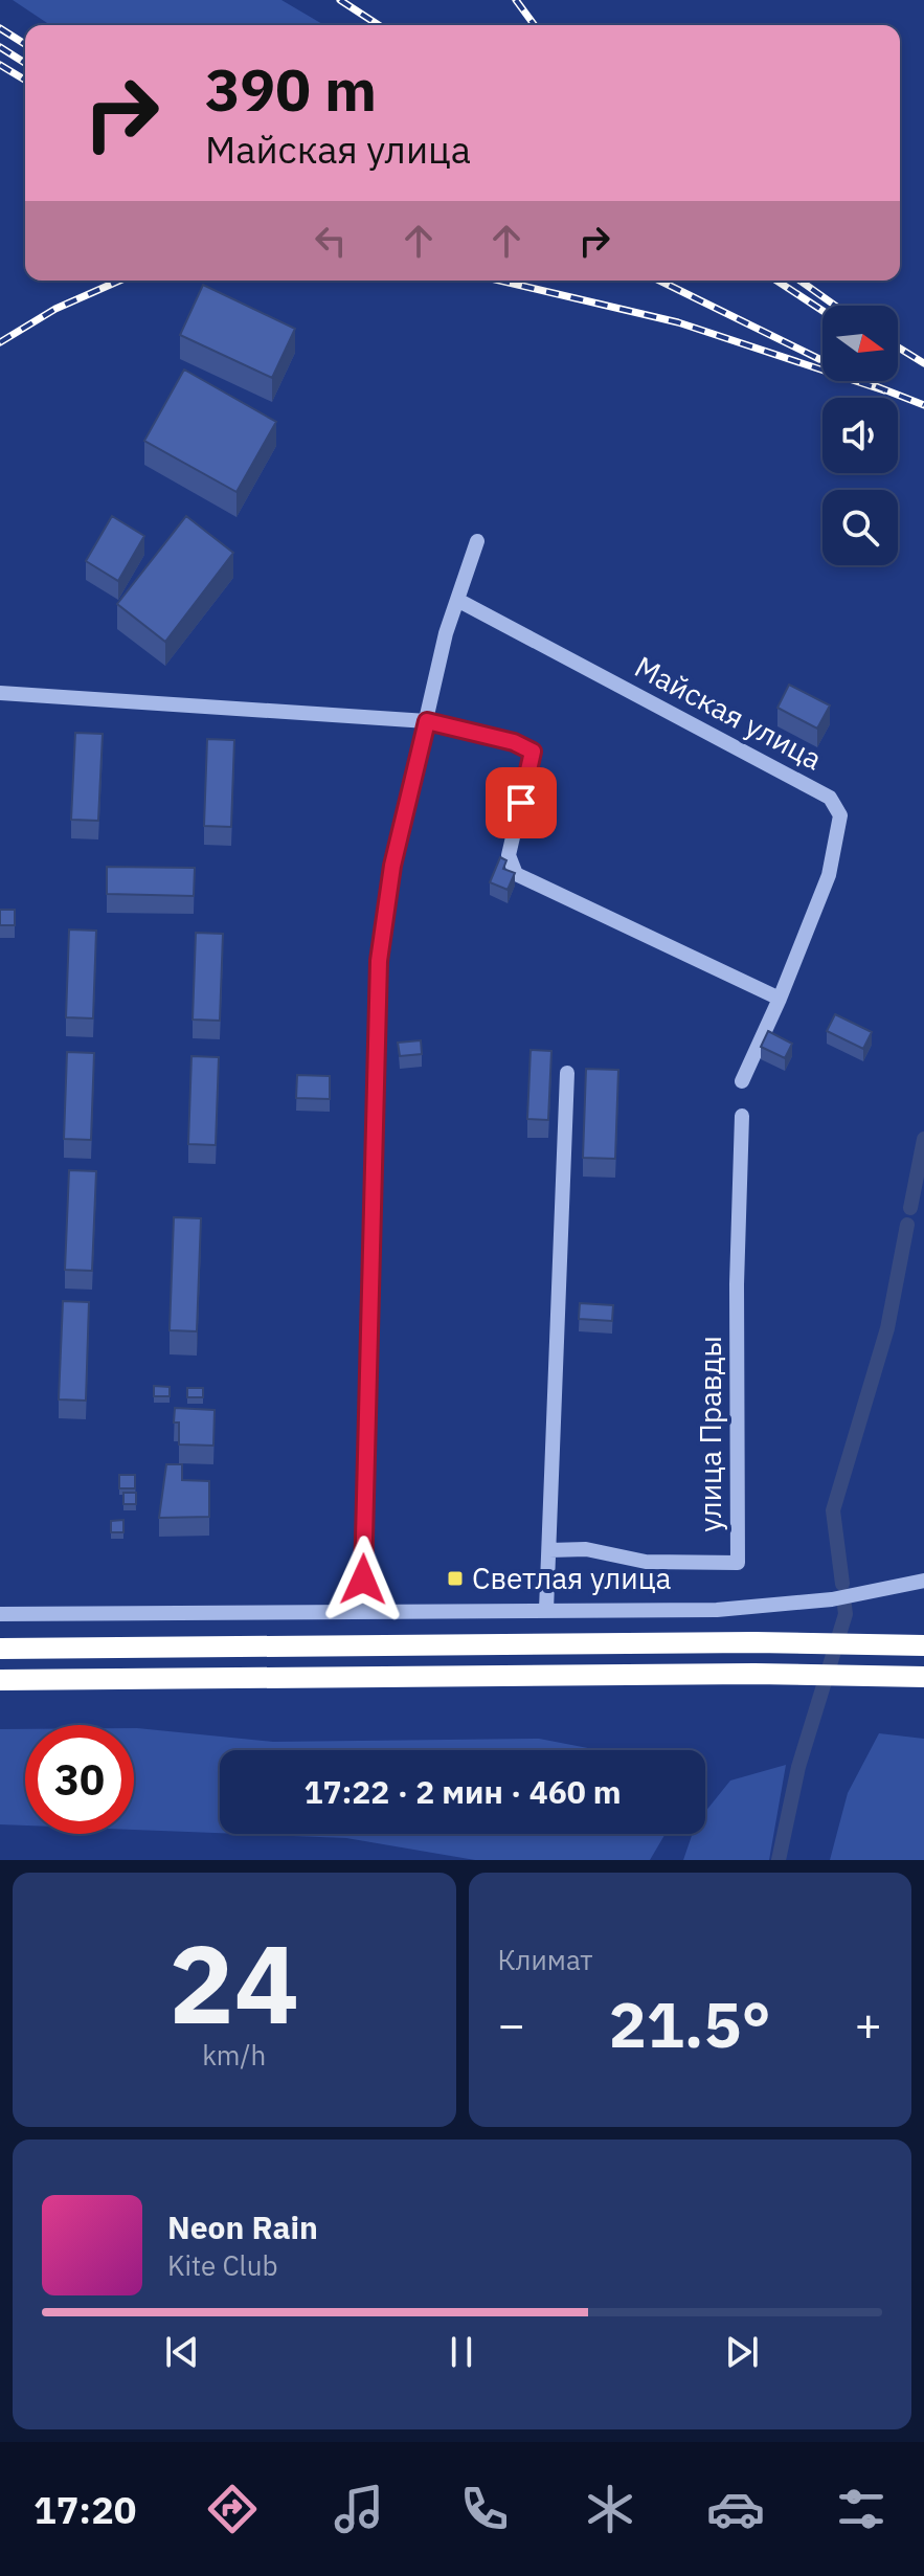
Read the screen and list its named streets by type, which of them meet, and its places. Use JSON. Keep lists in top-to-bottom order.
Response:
{
  "streets": {
    "street": ["Майская улица", "улица Правды"]
  },
  "places": {
    "transit": ["Светлая улица"]
  },
  "north": "right",
  "page": {
    "turn": ["390 m", "Майская улица"],
    "limit": "30",
    "trip": "17:22 · 2 мин · 460 m",
    "tile": [
      ["24", "km/h"],
      "Климат"
    ],
    "heat": ["−", "21.5°", "+"],
    "song": ["Neon Rain", "Kite Club"],
    "tabs": "17:20"
  }
}
